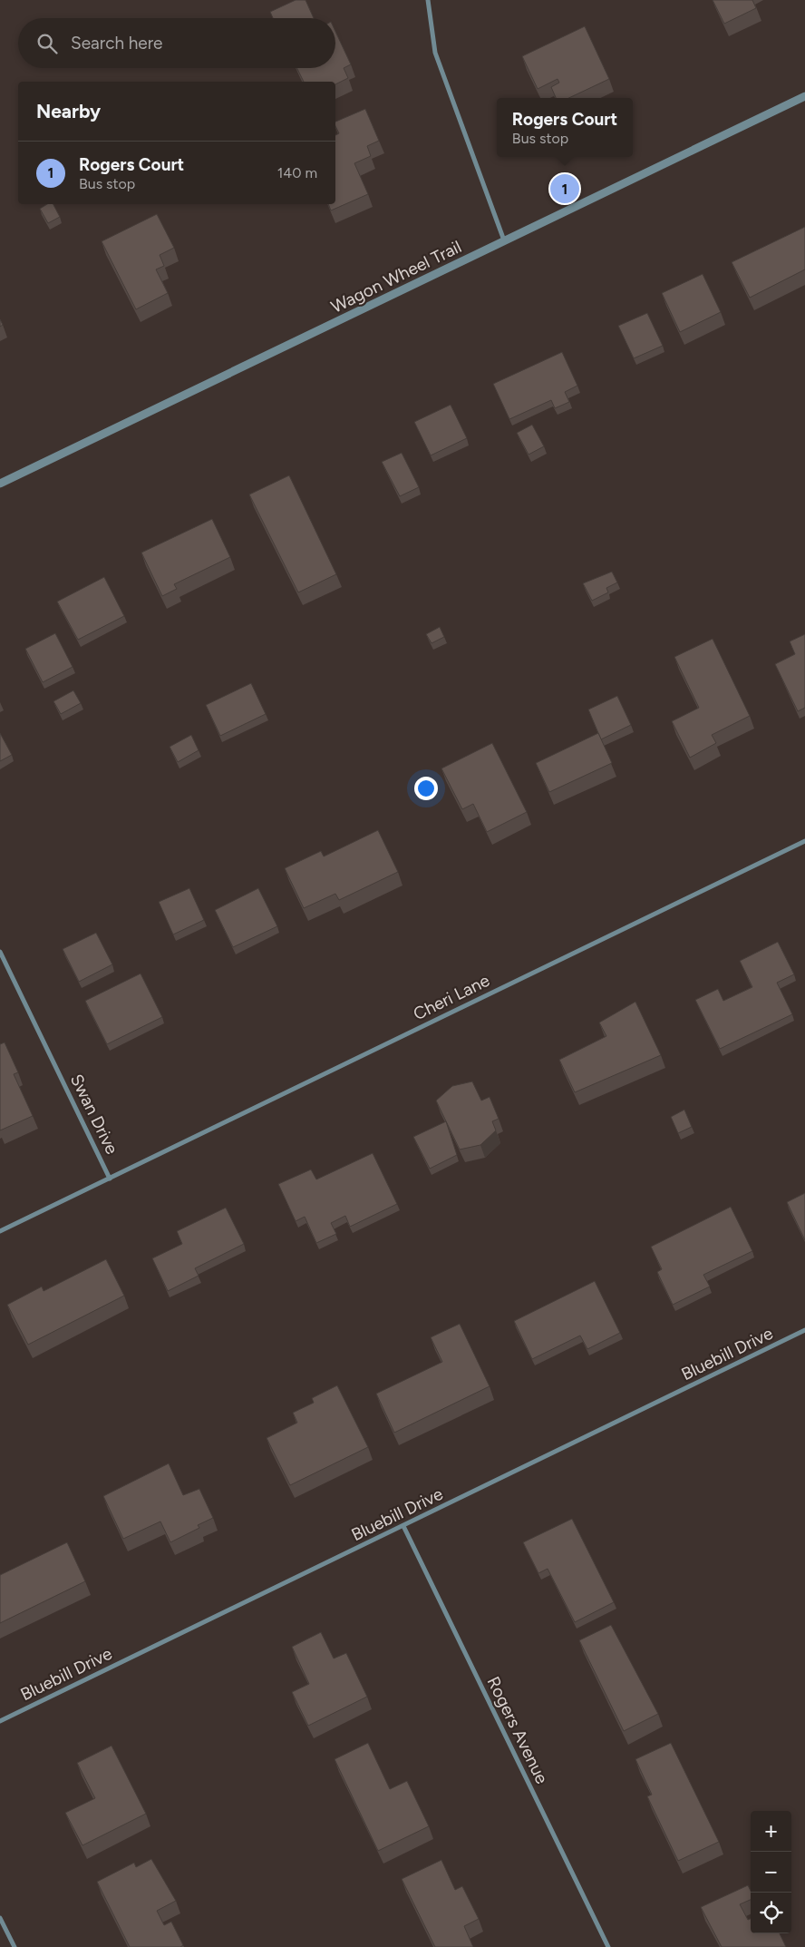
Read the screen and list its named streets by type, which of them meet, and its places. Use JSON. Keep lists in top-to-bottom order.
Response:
{
  "streets": {
    "street": [
      "Wagon Wheel Trail",
      "Cheri Lane",
      "Swan Drive",
      "Bluebill Drive",
      "Rogers Avenue"
    ]
  },
  "crossings": [
    ["Cheri Lane", "Swan Drive"],
    ["Bluebill Drive", "Rogers Avenue"]
  ],
  "page": {
    "search": "Search here",
    "heading": "Nearby",
    "popup": ["Rogers Court", "Bus stop"],
    "list": [
      {
        "mark": "1",
        "name": "Rogers Court",
        "note": "Bus stop",
        "value": "140 m"
      }
    ],
    "pins": "1",
    "map_buttons": ["+", "−"]
  }
}
